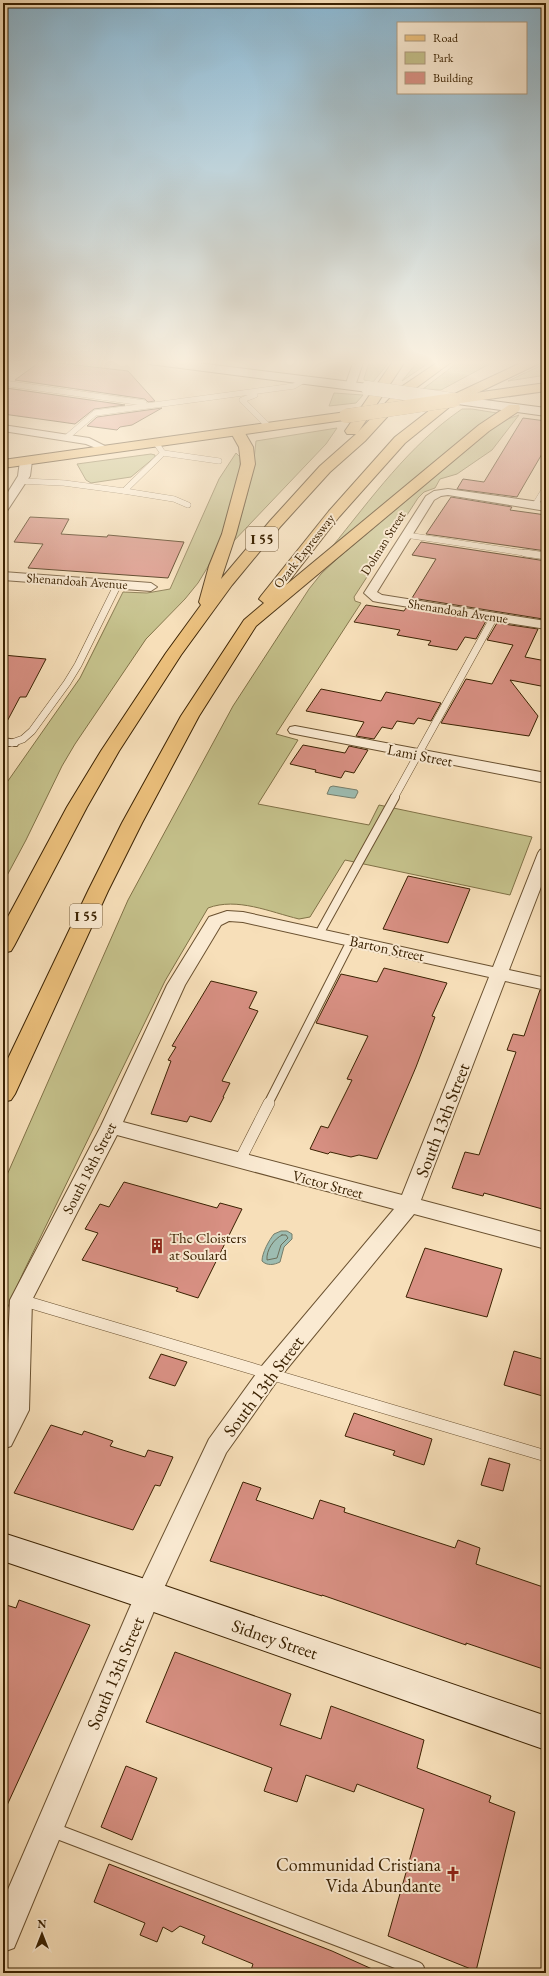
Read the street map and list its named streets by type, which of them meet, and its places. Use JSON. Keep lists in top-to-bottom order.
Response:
{
  "streets": {
    "main road": ["I 55", "Ozark Expressway", "Sidney Street"],
    "street": [
      "Dolman Street",
      "Shenandoah Avenue",
      "Lami Street",
      "Barton Street",
      "South 13th Street",
      "South 18th Street",
      "Victor Street"
    ]
  },
  "crossings": [
    ["I 55", "Ozark Expressway"],
    ["Dolman Street", "Shenandoah Avenue"],
    ["Barton Street", "South 13th Street"],
    ["Barton Street", "South 18th Street"],
    ["South 13th Street", "Victor Street"],
    ["South 13th Street", "Sidney Street"],
    ["South 18th Street", "Victor Street"]
  ],
  "places": {
    "building": ["The Cloisters at Soulard"],
    "church": ["Communidad Cristiana Vida Abundante"]
  },
  "legend": ["Road", "Park", "Building"],
  "north": "top"
}
